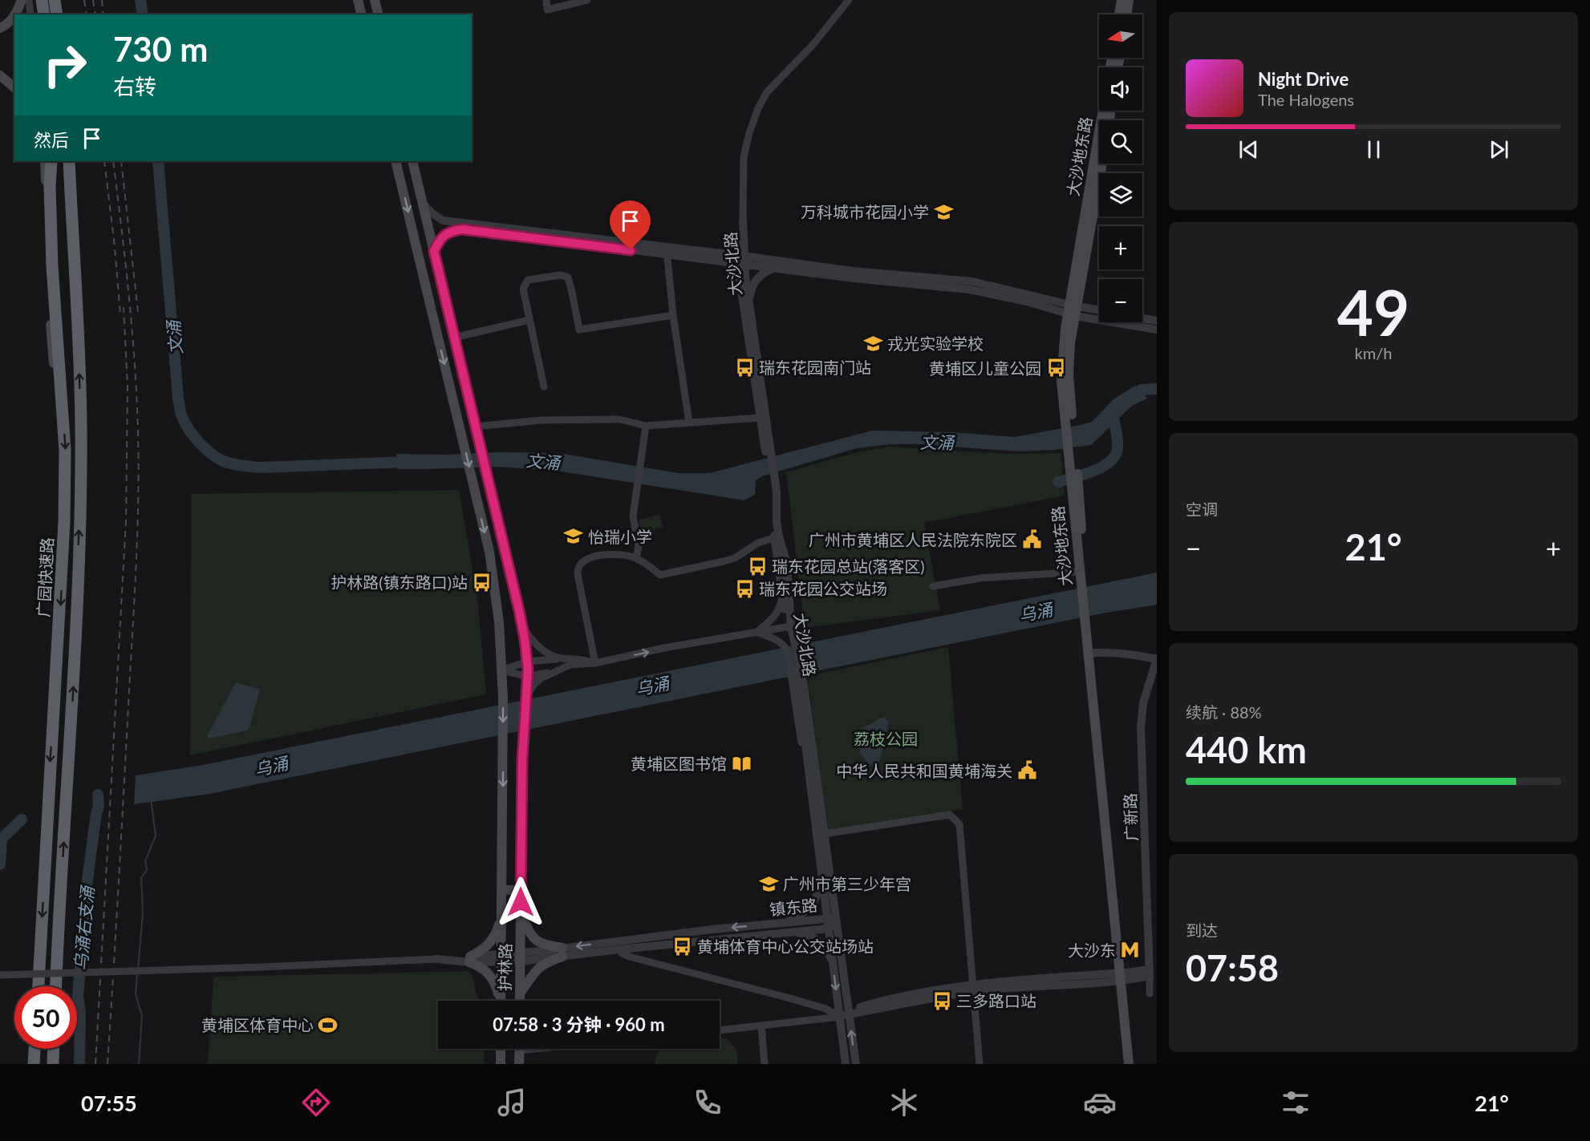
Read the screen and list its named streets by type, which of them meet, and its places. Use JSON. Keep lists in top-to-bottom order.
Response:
{
  "streets": {
    "highway": ["广园快速路"],
    "main road": ["大沙地东路", "护林路"],
    "street": ["大沙北路", "广新路", "镇东路"]
  },
  "crossings": [
    ["大沙北路", "镇东路"],
    ["镇东路", "护林路"]
  ],
  "water": ["文涌", "乌涌", "乌涌右支涌"],
  "parks": ["荔枝公园"],
  "places": {
    "school or university": [
      "万科城市花园小学",
      "戎光实验学校",
      "怡瑞小学",
      "广州市第三少年宫"
    ],
    "bus stop": [
      "瑞东花园南门站",
      "黄埔区儿童公园",
      "瑞东花园总站(落客区)",
      "护林路(镇东路口)站",
      "瑞东花园公交站场",
      "黄埔体育中心公交站场站",
      "三多路口站"
    ],
    "public building": ["广州市黄埔区人民法院东院区", "中华人民共和国黄埔海关"],
    "library": ["黄埔区图书馆"],
    "metro station": ["大沙东"],
    "sports": ["黄埔区体育中心"]
  },
  "north": "left",
  "page": {
    "map_buttons": ["+", "−"],
    "turn": ["730 m", "右转"],
    "song": ["Night Drive", "The Halogens"],
    "then": "然后",
    "tile": [
      ["49", "km/h"],
      "空调",
      ["续航 · 88%", "440 km"],
      ["到达", "07:58"]
    ],
    "heat": ["−", "21°", "+"],
    "limit": "50",
    "trip": "07:58 · 3 分钟 · 960 m",
    "tabs": ["07:55", "21°"]
  }
}
